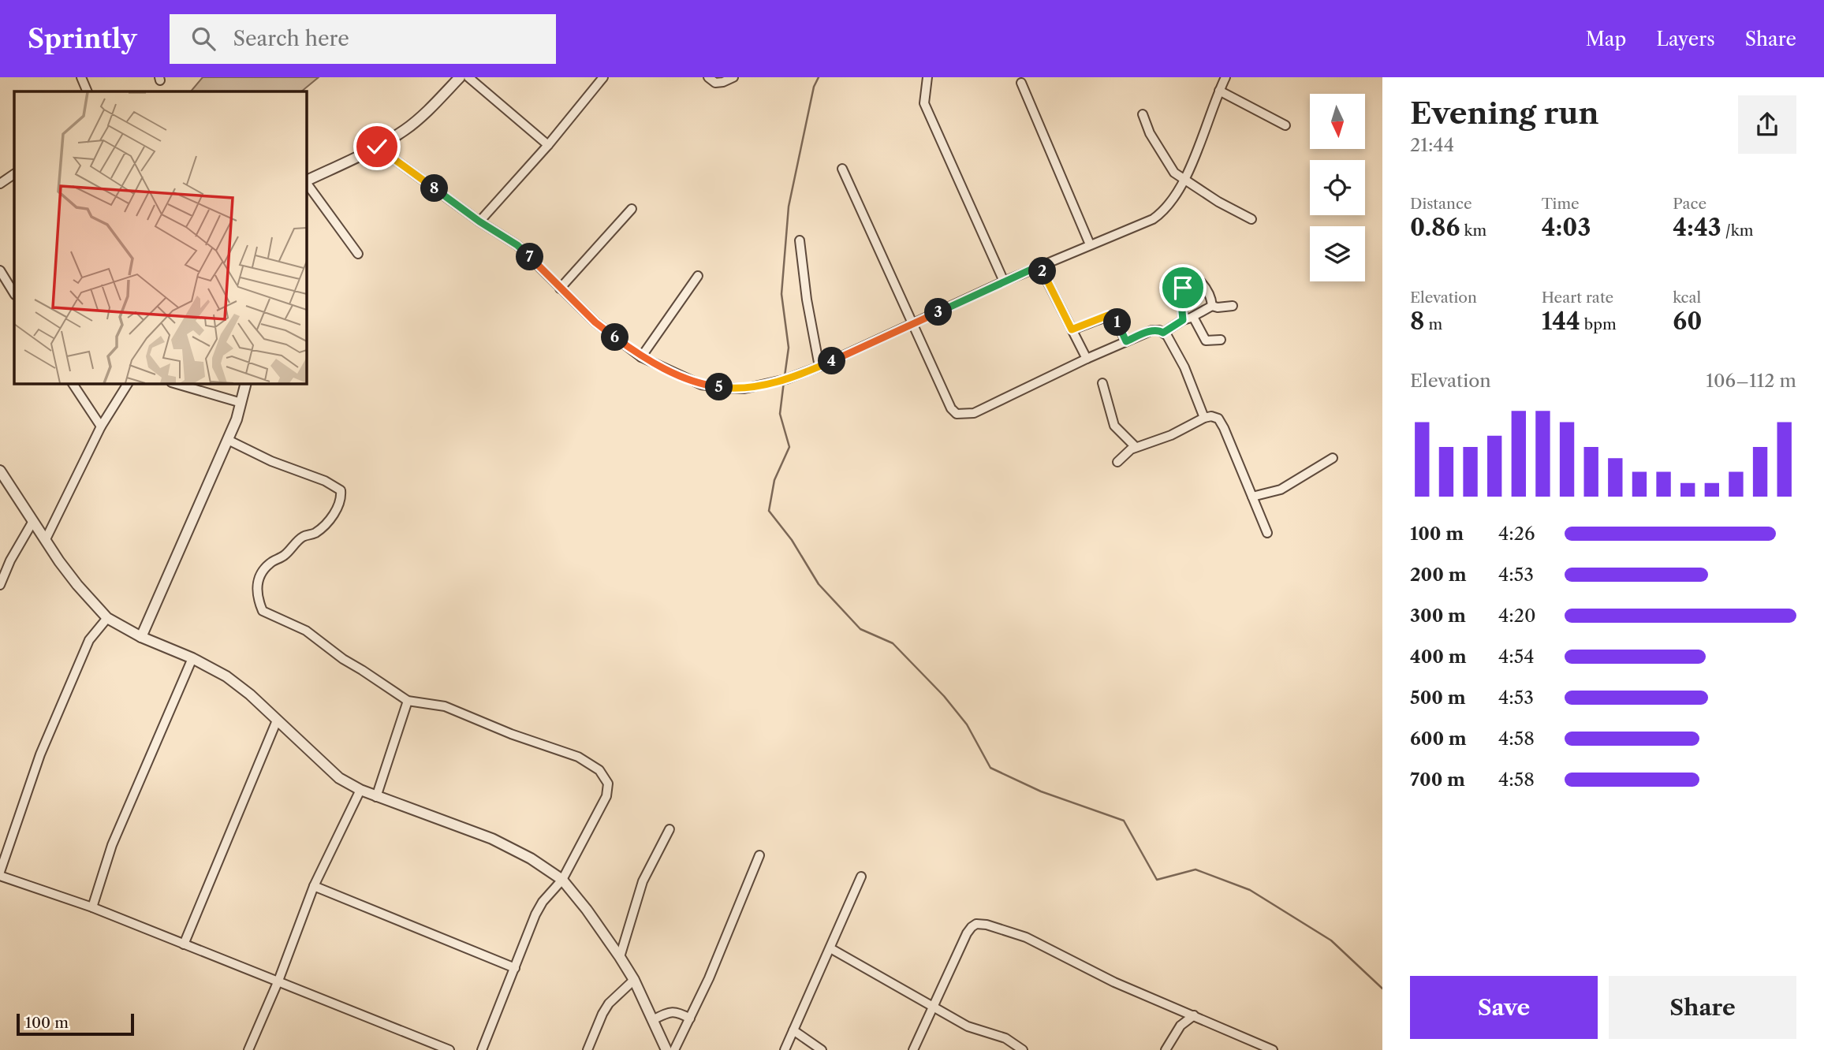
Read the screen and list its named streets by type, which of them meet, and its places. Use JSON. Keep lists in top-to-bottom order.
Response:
{
  "scale_bar": "100 m",
  "north": "bottom",
  "page": {
    "header": "Sprintly",
    "search": "Search here",
    "nav": ["Map", "Layers", "Share"],
    "heading": ["Evening run", "21:44"],
    "stats": [
      ["Distance", "0.86 km"],
      ["Time", "4:03"],
      ["Pace", "4:43 /km"],
      ["Elevation", "8 m"],
      ["Heart rate", "144 bpm"],
      ["kcal", "60"]
    ],
    "pins": [
      "8",
      "7",
      "2",
      "3",
      "1",
      "6",
      "4",
      "5"
    ],
    "chart": ["Elevation", "106–112 m"],
    "list": [
      {
        "name": "100 m",
        "note": "4:26"
      },
      {
        "name": "200 m",
        "note": "4:53"
      },
      {
        "name": "300 m",
        "note": "4:20"
      },
      {
        "name": "400 m",
        "note": "4:54"
      },
      {
        "name": "500 m",
        "note": "4:53"
      },
      {
        "name": "600 m",
        "note": "4:58"
      },
      {
        "name": "700 m",
        "note": "4:58"
      }
    ],
    "buttons": ["Save", "Share"],
    "scale": "100 m"
  }
}
